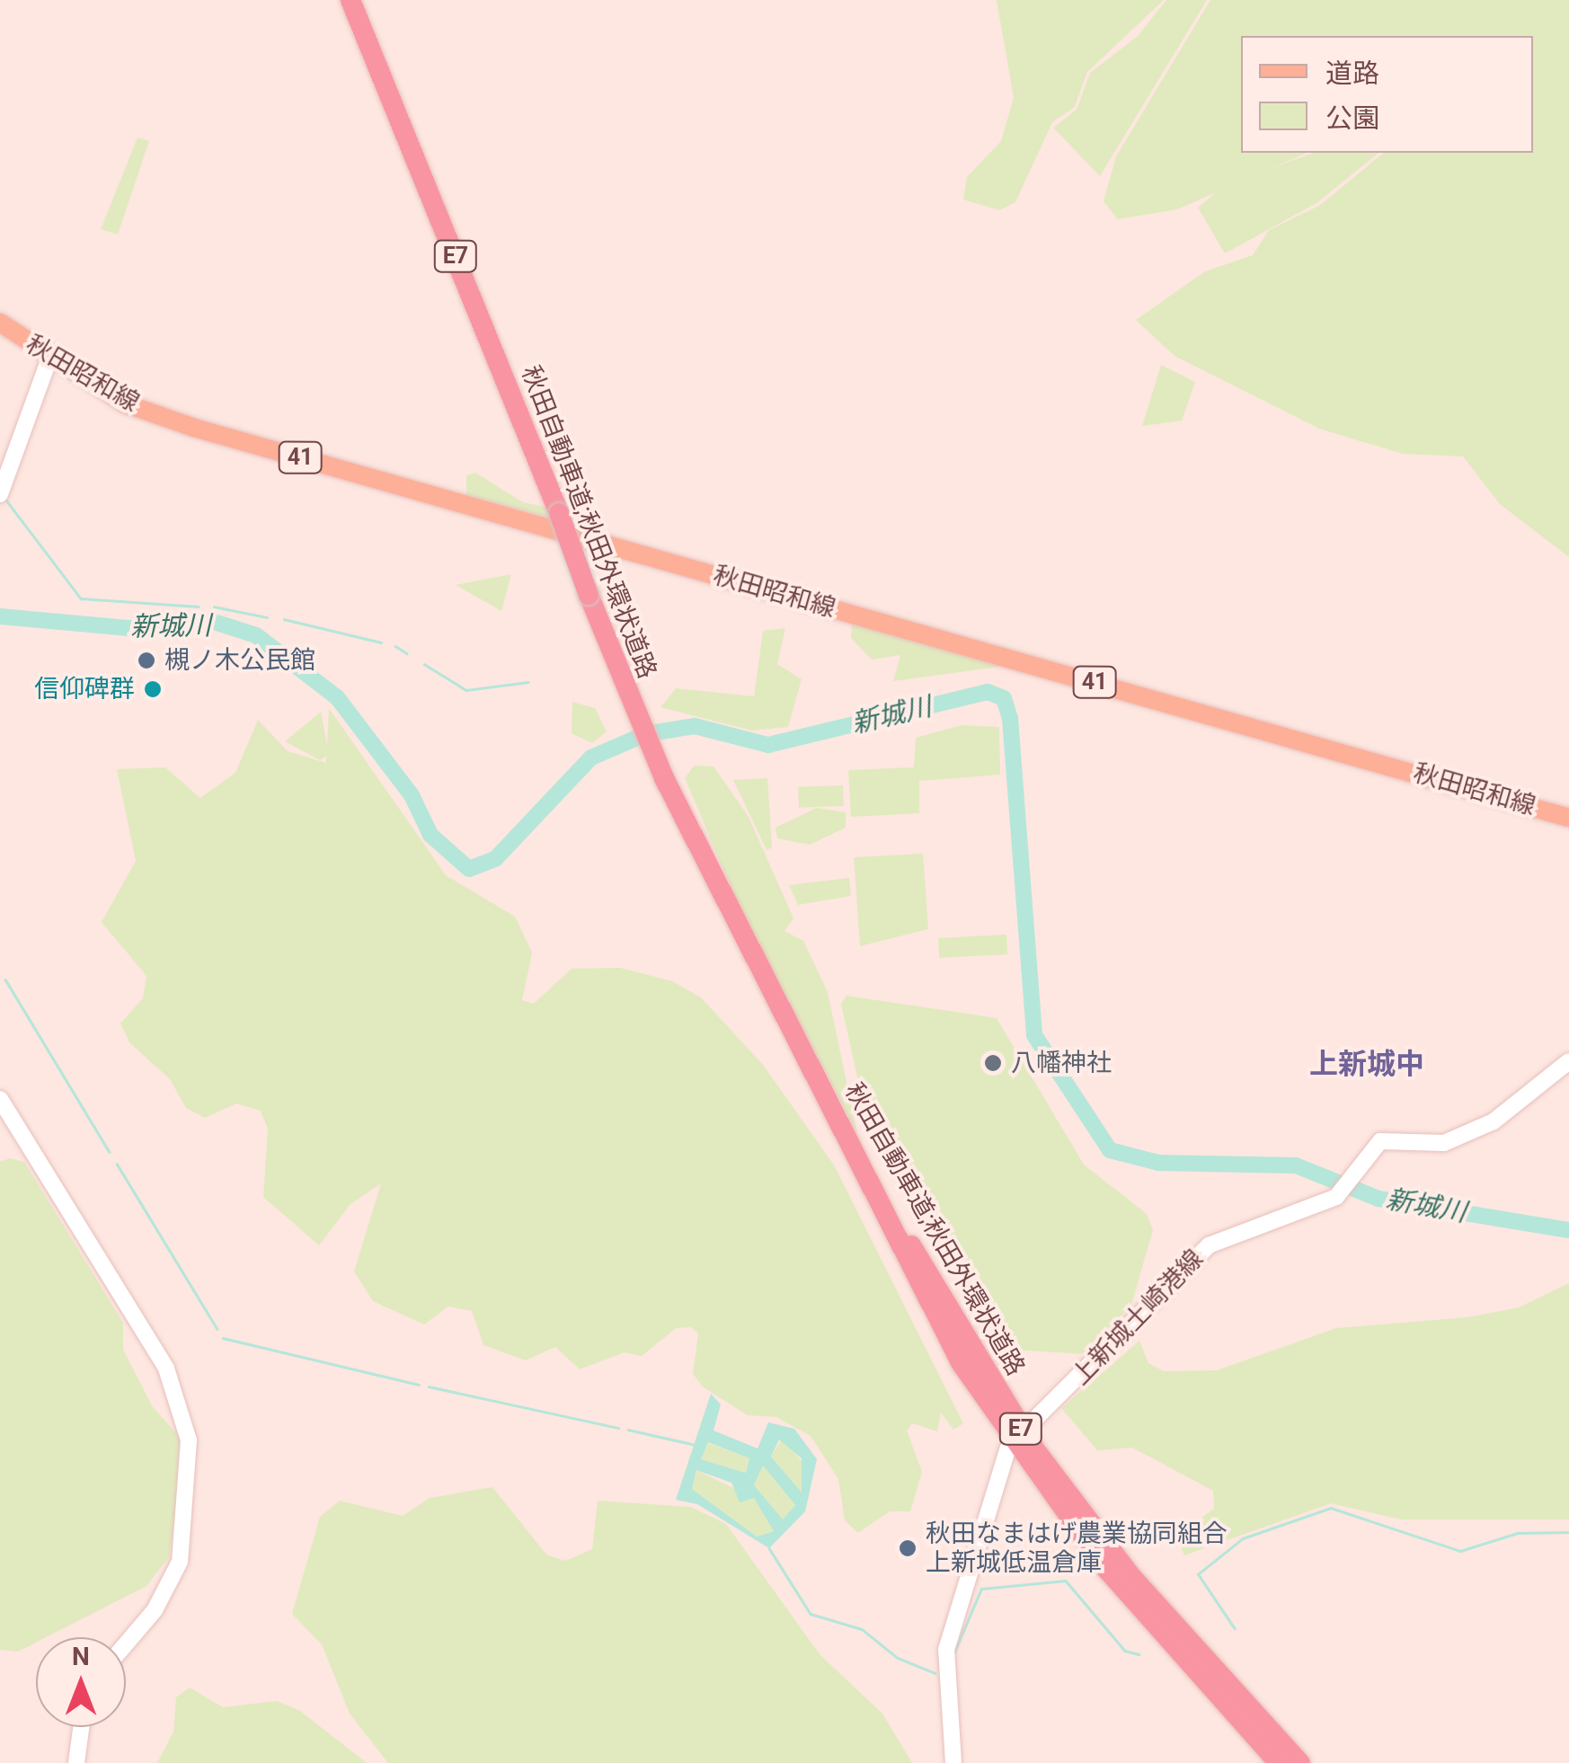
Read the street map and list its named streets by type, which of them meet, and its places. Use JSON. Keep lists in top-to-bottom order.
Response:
{
  "streets": {
    "highway": ["E7", "秋田自動車道;秋田外環状道路"],
    "main road": ["秋田昭和線", "41", "上新城土崎港線"]
  },
  "districts": ["上新城中"],
  "water": ["新城川"],
  "places": [
    "槻ノ木公民館",
    "信仰碑群",
    "八幡神社",
    "秋田なまはげ農業協同組合 上新城低温倉庫"
  ],
  "legend": ["道路", "公園"],
  "north": "top"
}
